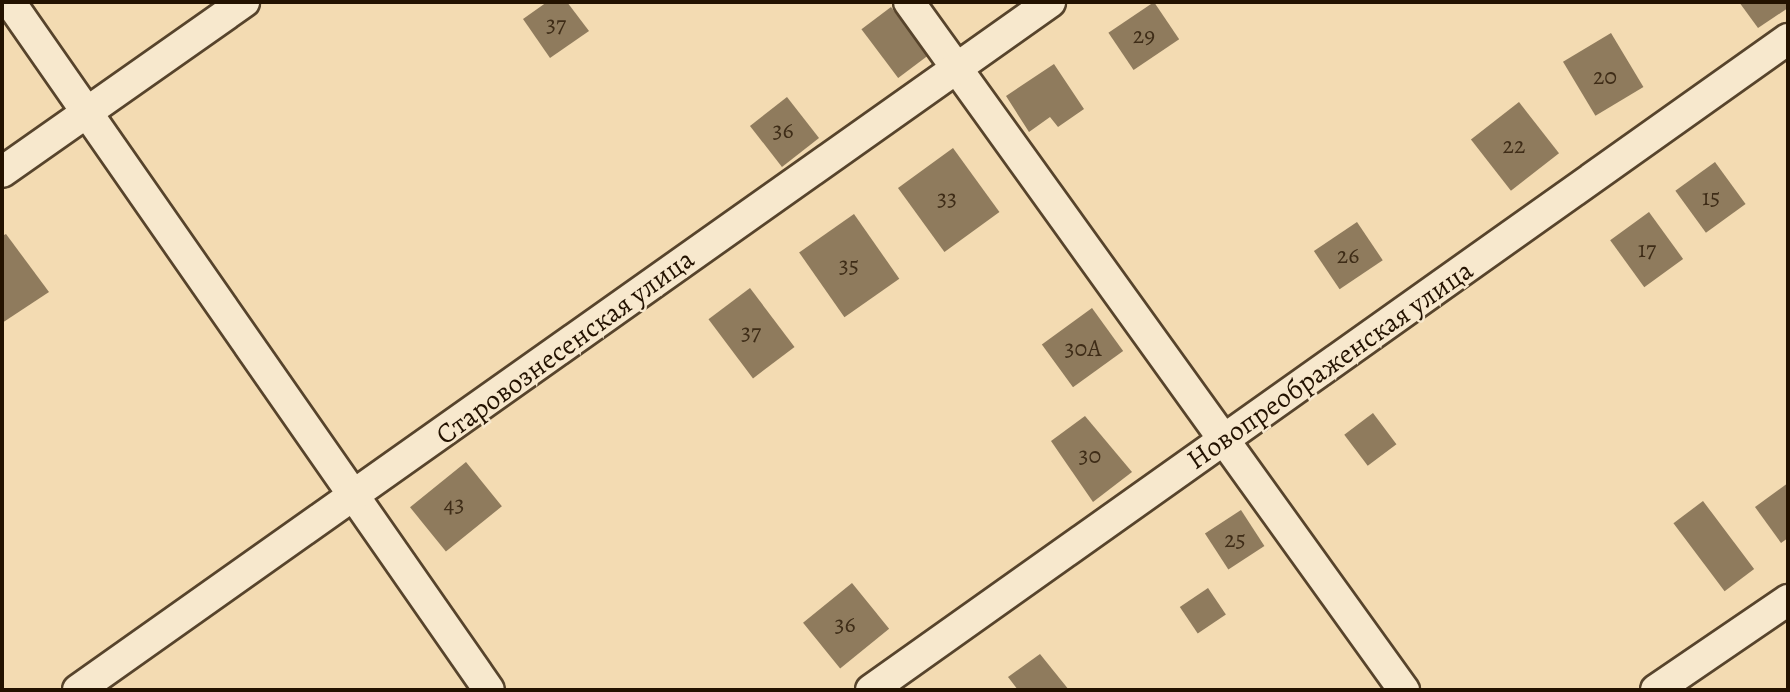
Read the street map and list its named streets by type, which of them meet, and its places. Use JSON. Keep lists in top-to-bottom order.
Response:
{
  "streets": {
    "street": ["Старовознесенская улица", "Новопреображенская улица"]
  },
  "house_numbers": [
    "37",
    "29",
    "20",
    "36",
    "22",
    "15",
    "33",
    "17",
    "26",
    "35",
    "37",
    "30А",
    "30",
    "43",
    "25",
    "36"
  ]
}
